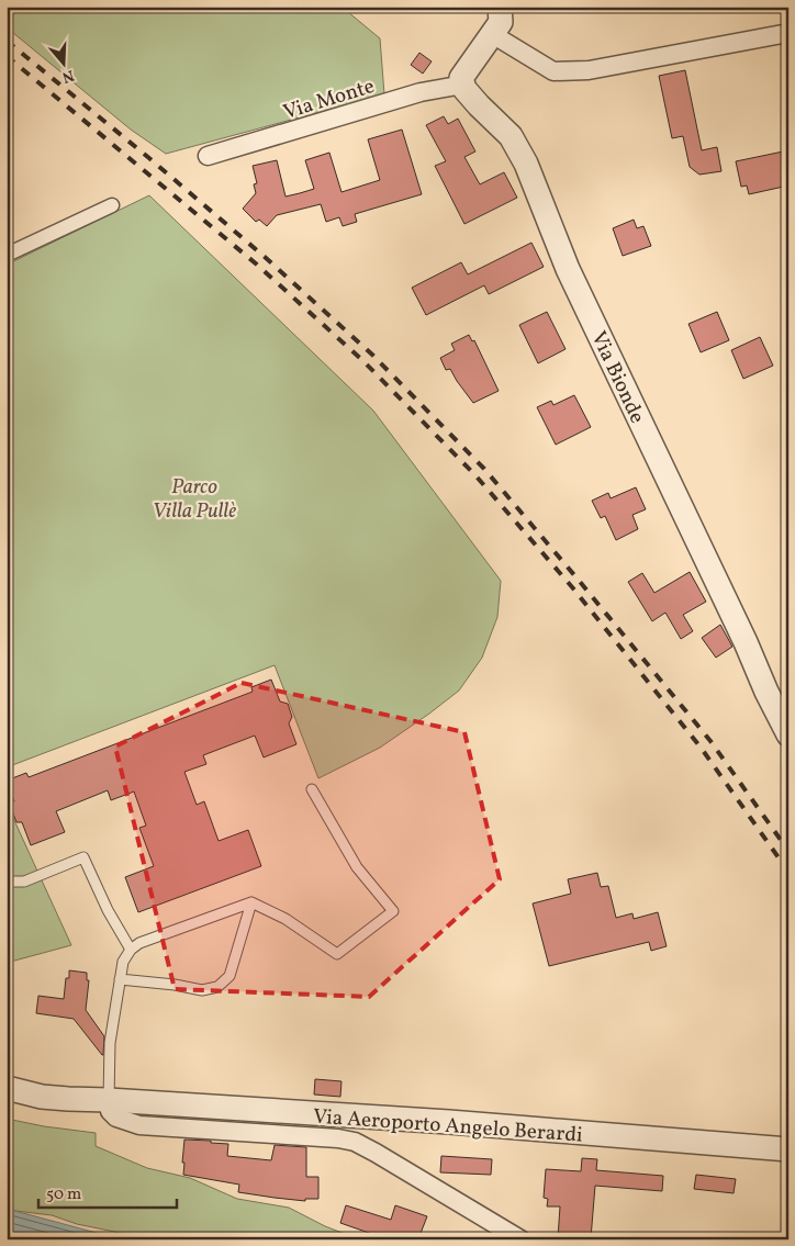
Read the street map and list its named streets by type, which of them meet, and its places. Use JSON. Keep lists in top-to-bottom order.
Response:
{
  "streets": {
    "street": ["Via Monte", "Via Bionde", "Via Aeroporto Angelo Berardi"]
  },
  "crossings": [
    ["Via Monte", "Via Bionde"]
  ],
  "parks": ["Parco Villa Pullè"],
  "scale_bar": "50 m",
  "north": "bottom"
}
